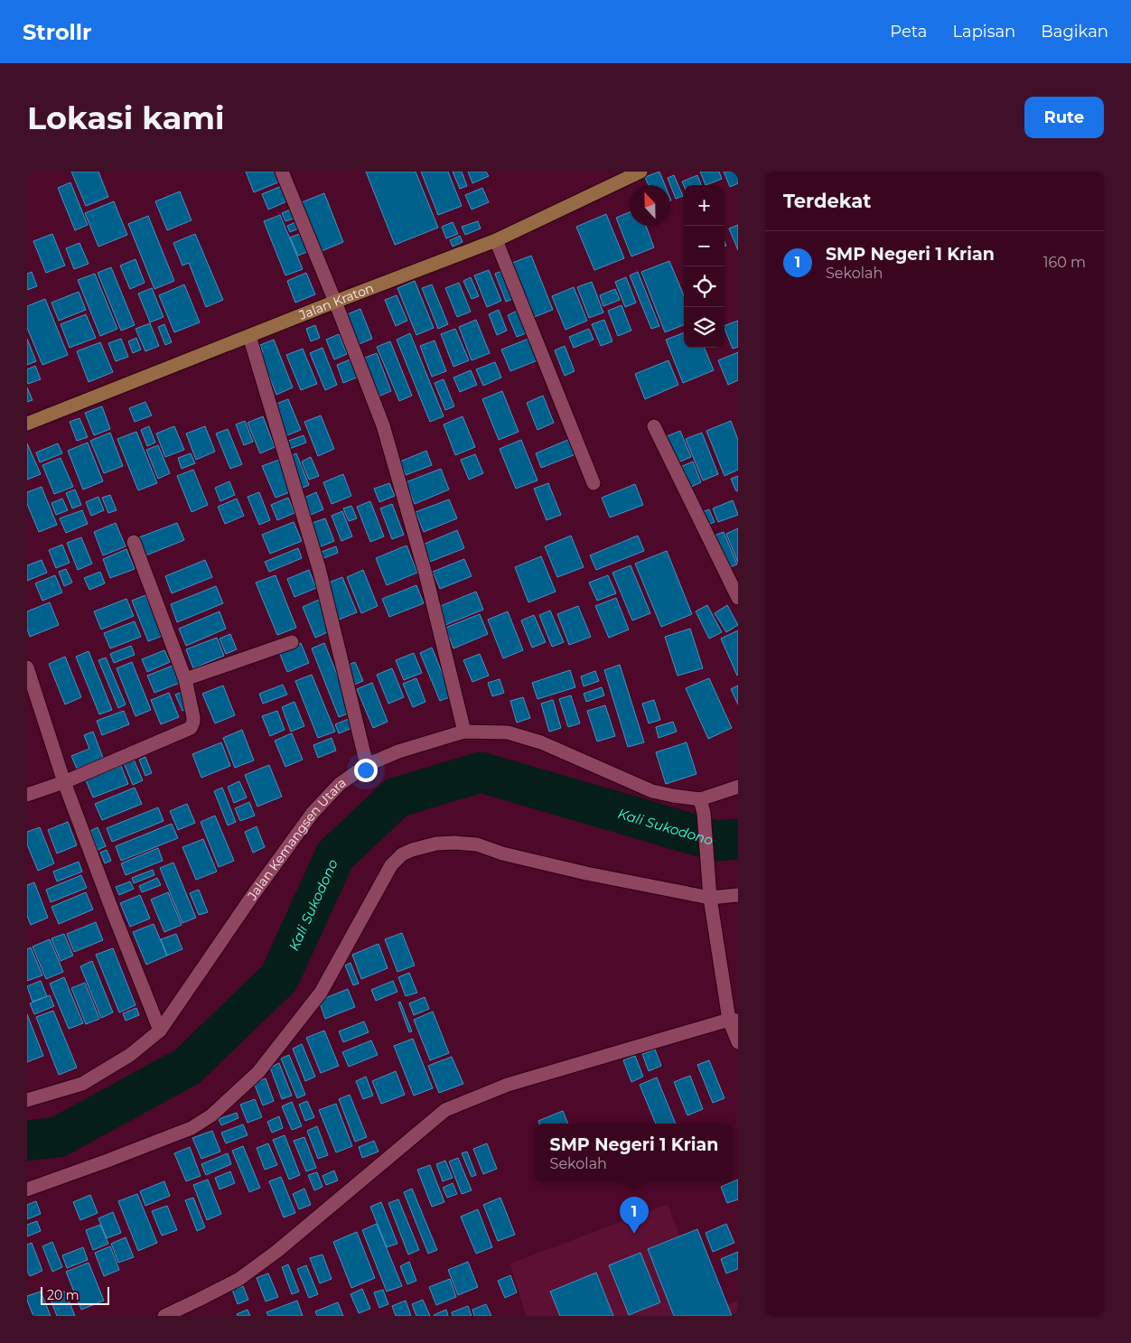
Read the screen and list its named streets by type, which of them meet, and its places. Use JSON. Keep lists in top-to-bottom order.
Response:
{
  "streets": {
    "street": ["Jalan Kraton", "Jalan Kemangsen Utara"]
  },
  "water": ["Kali Sukodono"],
  "scale_bar": "20 m",
  "north": "top",
  "page": {
    "header": "Strollr",
    "nav": ["Peta", "Lapisan", "Bagikan"],
    "buttons": "Rute",
    "title": "Lokasi kami",
    "heading": "Terdekat",
    "map_buttons": ["+", "−"],
    "list": [
      {
        "mark": "1",
        "name": "SMP Negeri 1 Krian",
        "note": "Sekolah",
        "value": "160 m"
      }
    ],
    "popup": ["SMP Negeri 1 Krian", "Sekolah"],
    "pins": "1",
    "scale": "20 m"
  }
}
